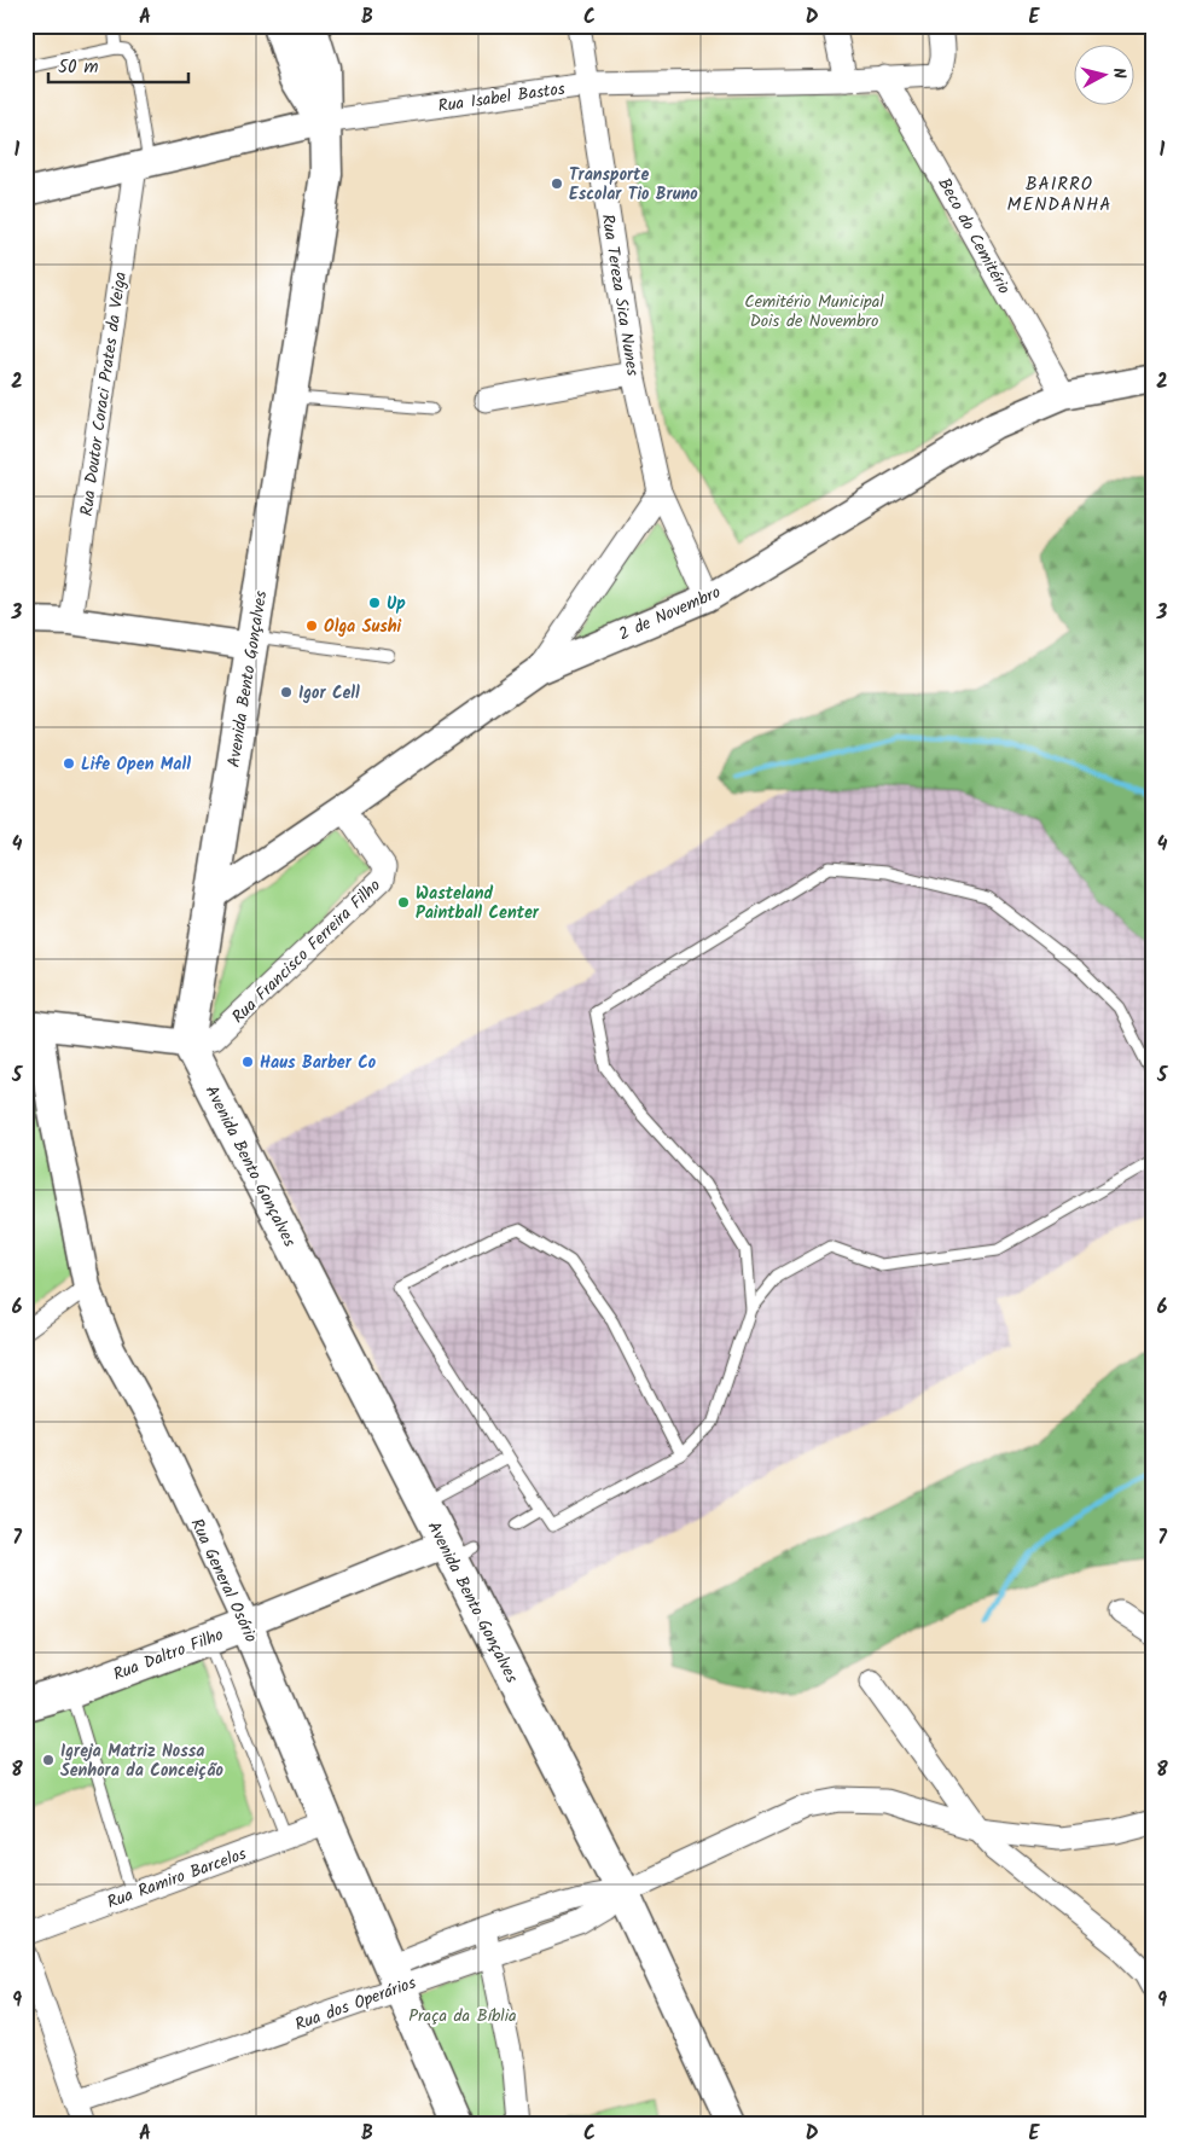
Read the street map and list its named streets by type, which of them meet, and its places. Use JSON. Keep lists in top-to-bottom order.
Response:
{
  "streets": {
    "main road": ["Avenida Bento Gonçalves", "Rua General Osório", "Rua Daltro Filho"],
    "street": [
      "Rua Isabel Bastos",
      "Beco do Cemitério",
      "Rua Tereza Sica Nunes",
      "Rua Doutor Coraci Prates da Veiga",
      "2 de Novembro",
      "Rua Francisco Ferreira Filho",
      "Rua Ramiro Barcelos",
      "Rua dos Operários"
    ]
  },
  "crossings": [
    ["Rua Isabel Bastos", "Beco do Cemitério"],
    ["Rua Isabel Bastos", "Rua Tereza Sica Nunes"],
    ["Rua Isabel Bastos", "Rua Doutor Coraci Prates da Veiga"],
    ["Rua Isabel Bastos", "Avenida Bento Gonçalves"],
    ["Beco do Cemitério", "2 de Novembro"],
    ["Rua Tereza Sica Nunes", "2 de Novembro"],
    ["2 de Novembro", "Avenida Bento Gonçalves"],
    ["2 de Novembro", "Rua Francisco Ferreira Filho"],
    ["Avenida Bento Gonçalves", "Rua Francisco Ferreira Filho"],
    ["Avenida Bento Gonçalves", "Rua Daltro Filho"],
    ["Avenida Bento Gonçalves", "Rua dos Operários"],
    ["Rua General Osório", "Rua Daltro Filho"],
    ["Rua General Osório", "Rua Ramiro Barcelos"],
    ["Rua General Osório", "Rua dos Operários"]
  ],
  "districts": ["BAIRRO MENDANHA"],
  "parks": ["Cemitério Municipal Dois de Novembro", "Praça da Bíblia"],
  "places": [
    "Transporte Escolar Tio Bruno",
    "Up",
    "Olga Sushi",
    "Igor Cell",
    "Life Open Mall",
    "Wasteland Paintball Center",
    "Haus Barber Co",
    "Igreja Matriz Nossa Senhora da Conceição"
  ],
  "scale_bar": "50 m",
  "north": "right",
  "grid": {
    "columns": [
      "A",
      "B",
      "C",
      "D",
      "E"
    ],
    "rows": [
      "1",
      "2",
      "3",
      "4",
      "5",
      "6",
      "7",
      "8",
      "9"
    ]
  }
}
